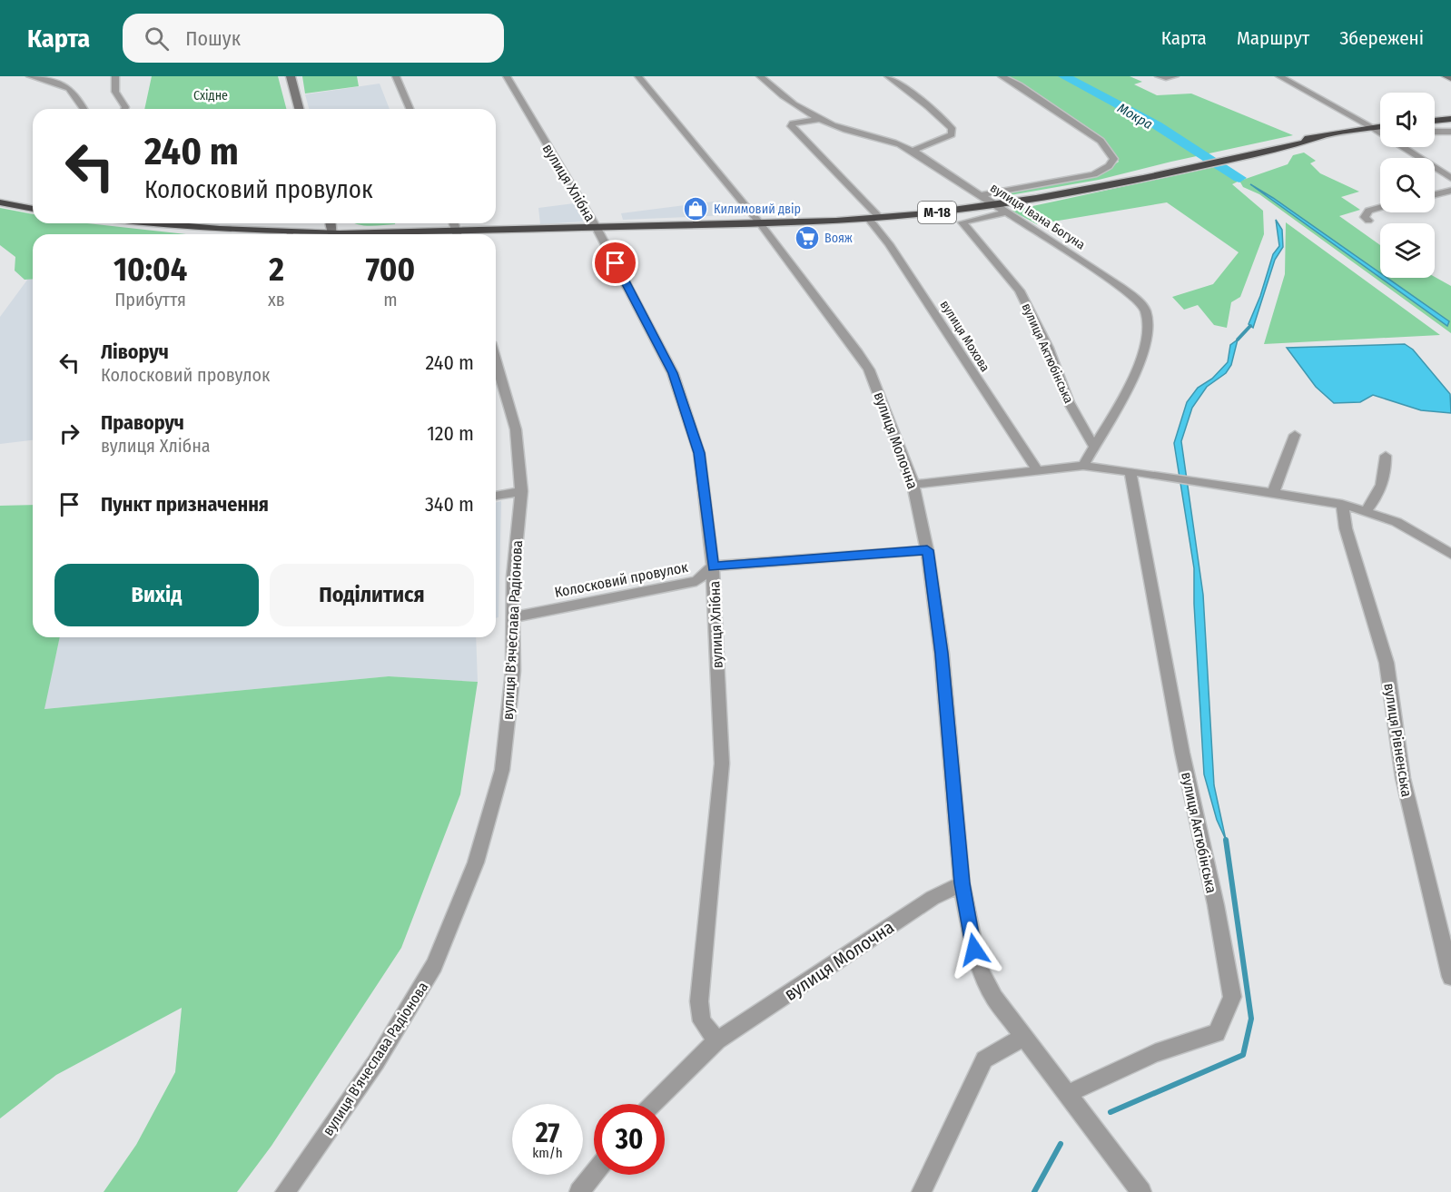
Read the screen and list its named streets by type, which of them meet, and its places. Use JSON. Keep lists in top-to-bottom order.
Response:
{
  "streets": {
    "highway": ["М-18"],
    "street": [
      "вулиця Хлібна",
      "вулиця Івана Богуна",
      "вулиця Мохова",
      "вулиця Актюбінська",
      "вулиця Молочна",
      "Колосковий провулок",
      "вулиця В'ячеслава Радіонова",
      "вулиця Рівненська"
    ]
  },
  "crossings": [
    ["вулиця Хлібна", "М-18"],
    ["вулиця Хлібна", "вулиця Молочна"],
    ["вулиця Хлібна", "Колосковий провулок"],
    ["М-18", "вулиця Івана Богуна"],
    ["М-18", "вулиця Мохова"],
    ["М-18", "вулиця Молочна"],
    ["вулиця Івана Богуна", "вулиця Мохова"],
    ["вулиця Івана Богуна", "вулиця Актюбінська"],
    ["вулиця Актюбінська", "вулиця Молочна"],
    ["Колосковий провулок", "вулиця В'ячеслава Радіонова"]
  ],
  "water": ["Мокра"],
  "parks": ["Східне"],
  "places": {
    "shop": ["Килимовий двір"],
    "supermarket": ["Вояж"]
  },
  "page": {
    "header": "Карта",
    "search": "Пошук",
    "nav": ["Карта", "Маршрут", "Збережені"],
    "turn": ["240 m", "Колосковий провулок"],
    "eta": [
      "10:04",
      "Прибуття",
      "2",
      "хв",
      "700",
      "m"
    ],
    "list": [
      {
        "name": "Ліворуч",
        "note": "Колосковий провулок",
        "value": "240 m"
      },
      {
        "name": "Праворуч",
        "note": "вулиця Хлібна",
        "value": "120 m"
      },
      {
        "name": "Пункт призначення",
        "value": "340 m"
      }
    ],
    "buttons": ["Вихід", "Поділитися"],
    "speed": "27 km/h",
    "limit": "30"
  }
}
